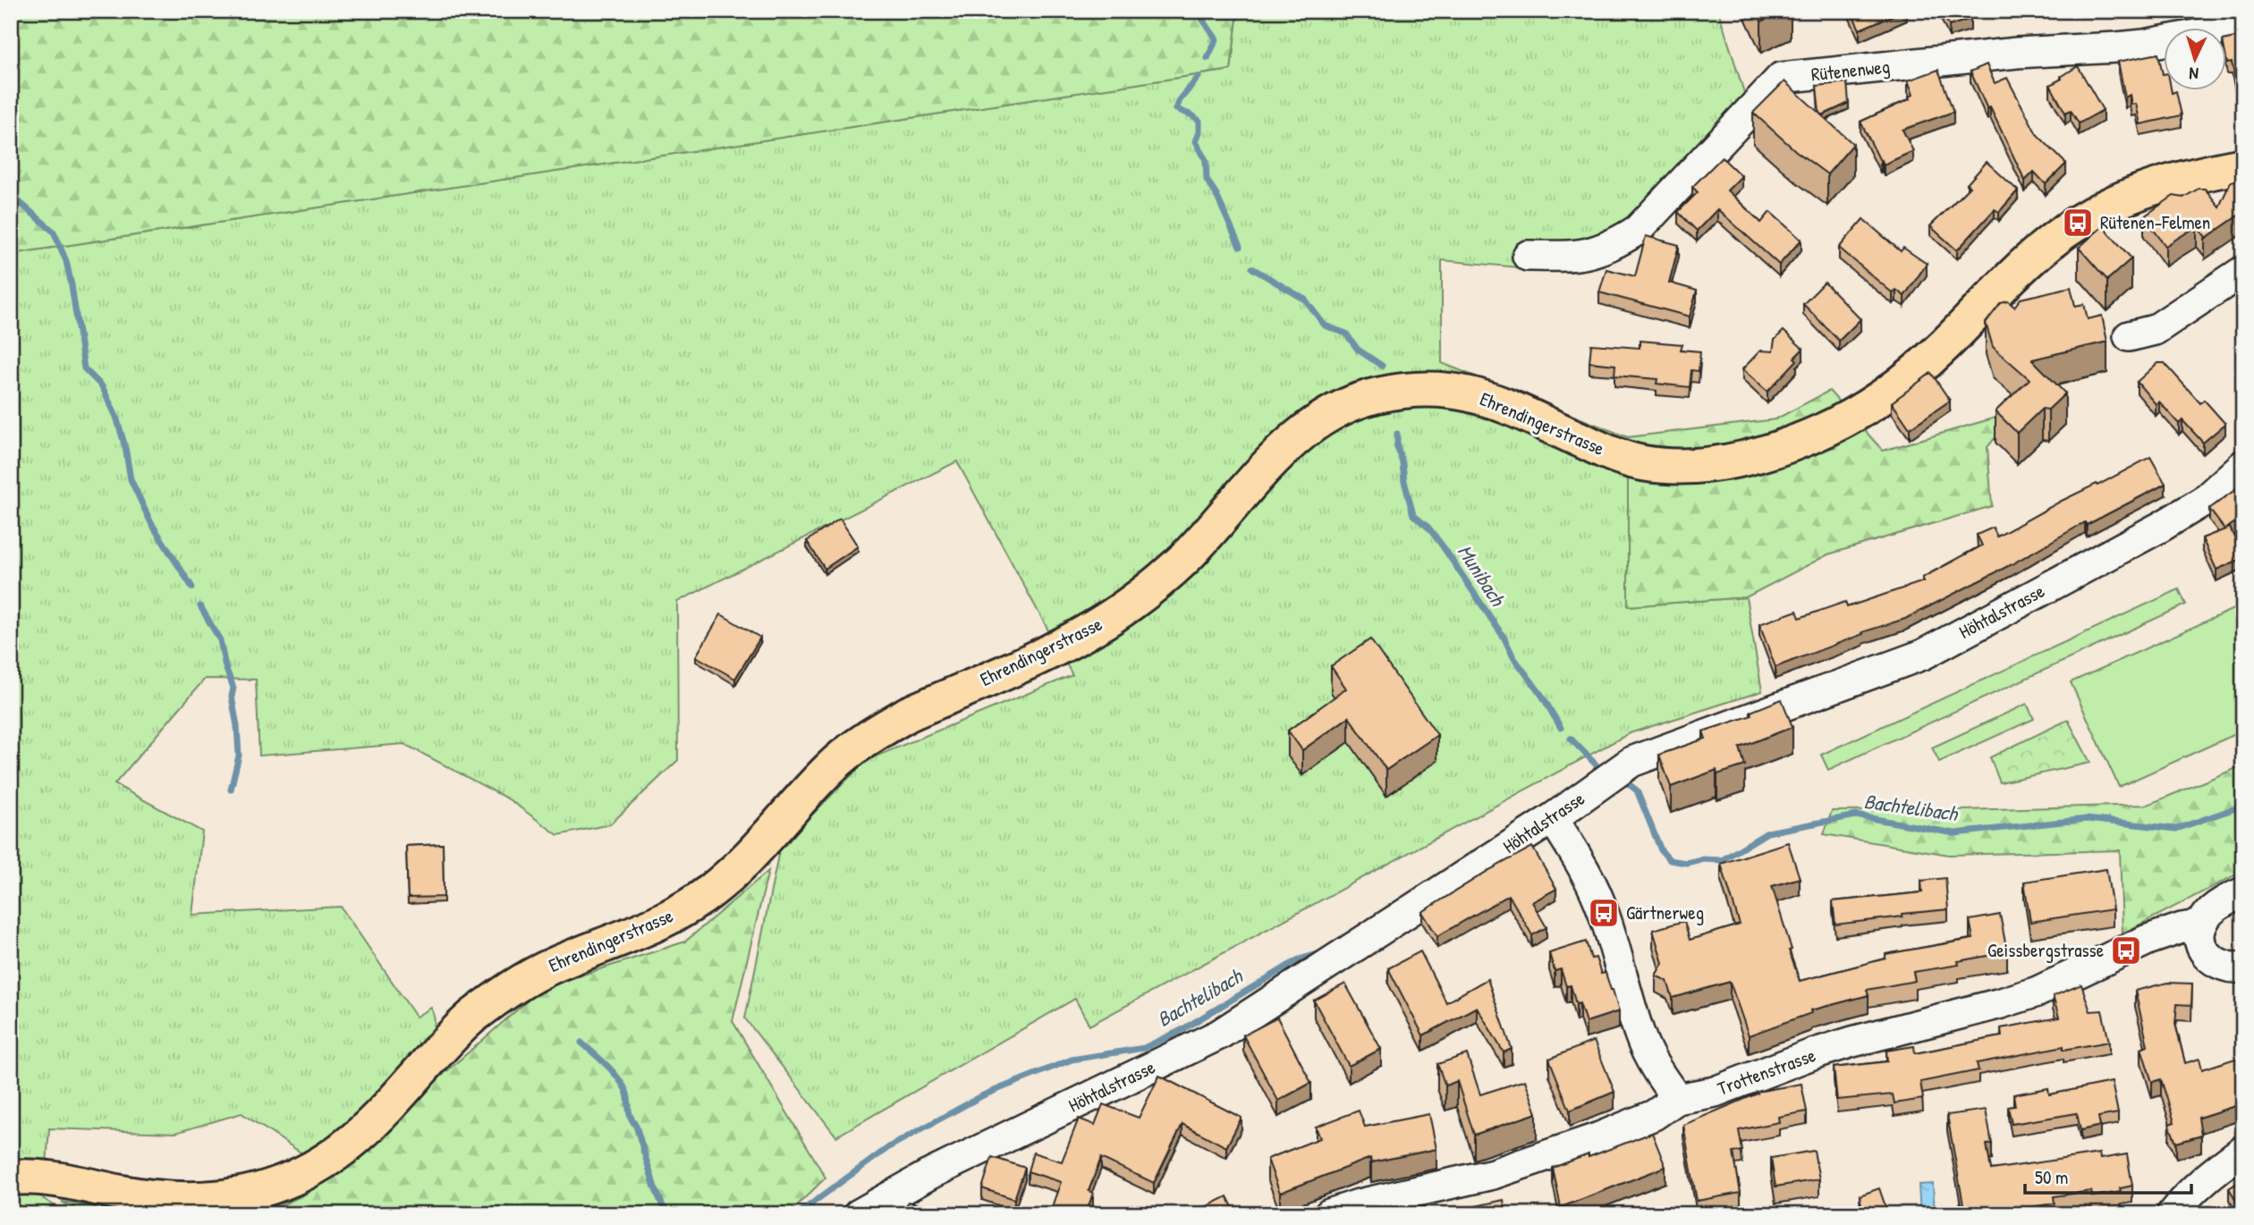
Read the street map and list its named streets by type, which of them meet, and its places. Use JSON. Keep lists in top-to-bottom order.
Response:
{
  "streets": {
    "main road": ["Ehrendingerstrasse"],
    "street": ["Rütenenweg", "Höhtalstrasse", "Trottenstrasse"]
  },
  "water": ["Munibach", "Bachtelibach"],
  "places": {
    "bus stop": ["Rütenen-Felmen", "Gärtnerweg", "Geissbergstrasse"]
  },
  "scale_bar": "50 m",
  "north": "bottom"
}
